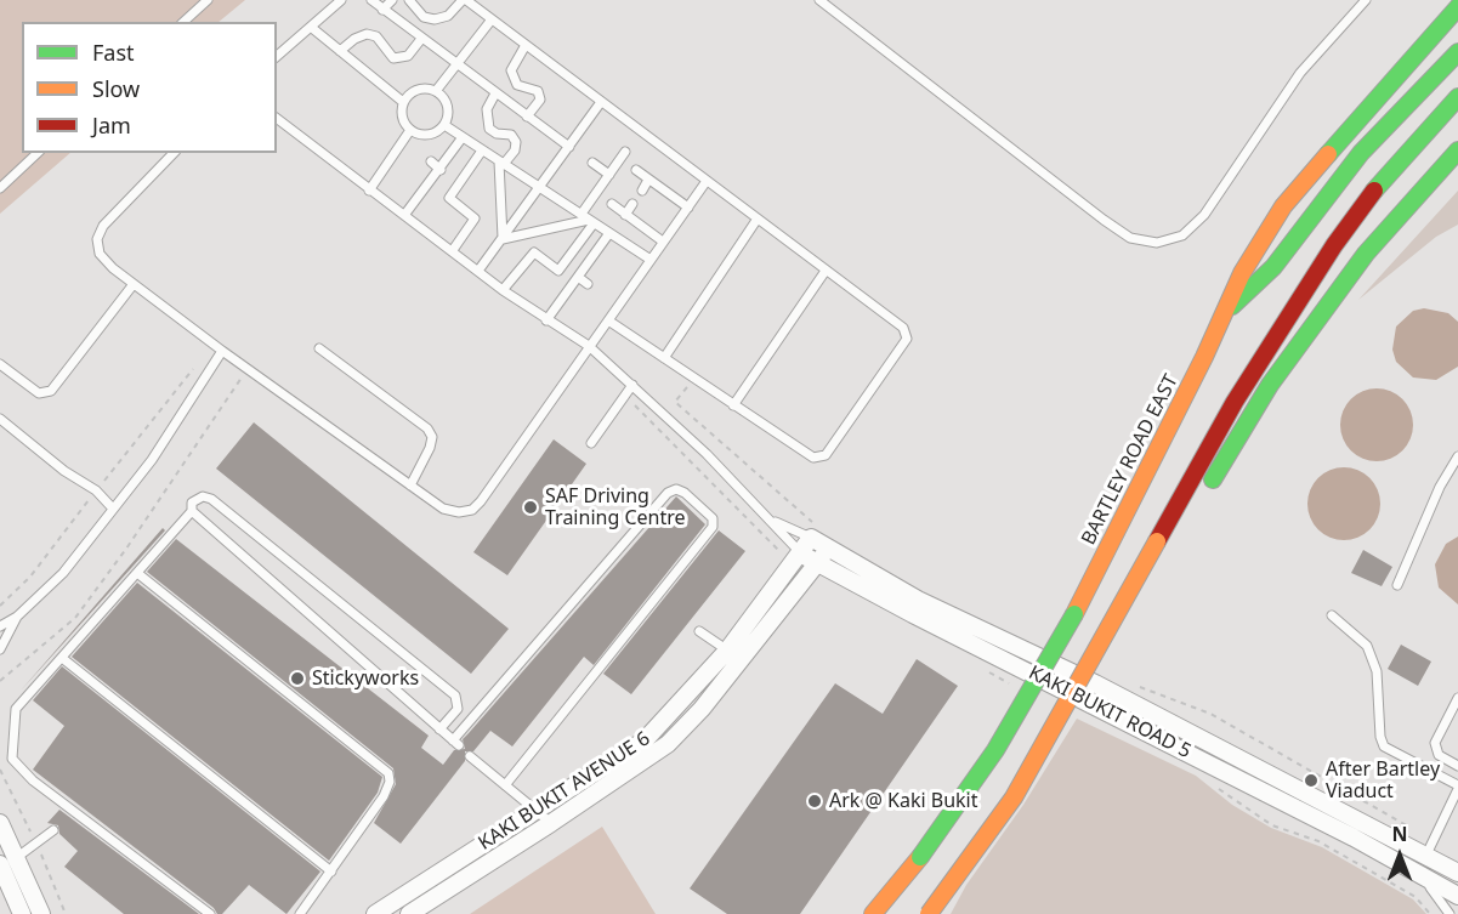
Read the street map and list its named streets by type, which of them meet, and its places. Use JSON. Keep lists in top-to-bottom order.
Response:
{
  "streets": {
    "highway": ["BARTLEY ROAD EAST"],
    "street": ["KAKI BUKIT ROAD 5", "KAKI BUKIT AVENUE 6"]
  },
  "crossings": [
    ["KAKI BUKIT ROAD 5", "KAKI BUKIT AVENUE 6"]
  ],
  "places": [
    "SAF Driving Training Centre",
    "Stickyworks",
    "After Bartley Viaduct",
    "Ark @ Kaki Bukit"
  ],
  "legend": ["Fast", "Slow", "Jam"],
  "north": "top"
}
